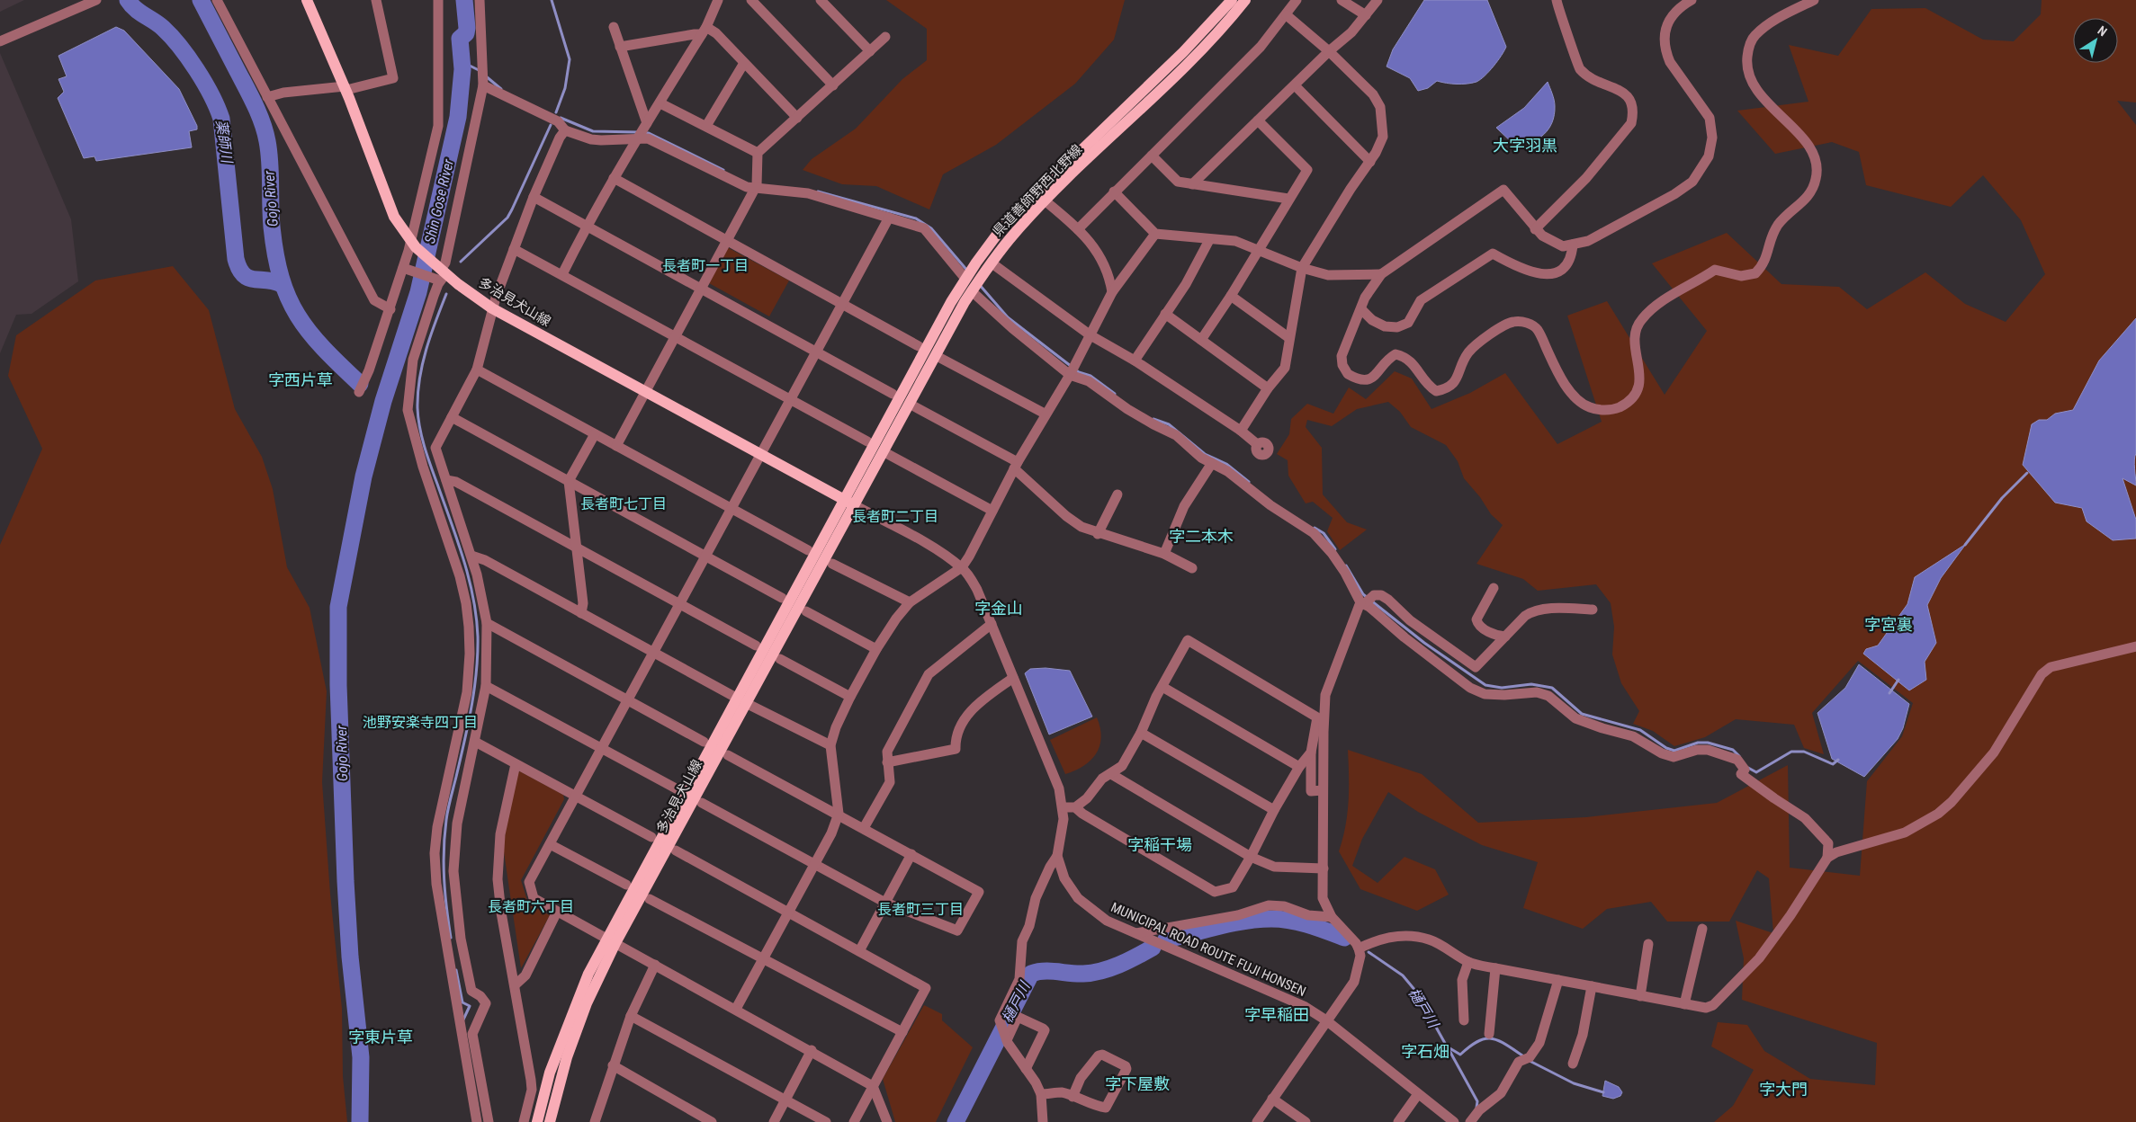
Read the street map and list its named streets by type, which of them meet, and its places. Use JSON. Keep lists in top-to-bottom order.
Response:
{
  "streets": {
    "main road": ["県道善師野西北野線", "多治見犬山線"],
    "street": ["MUNICIPAL ROAD ROUTE FUJI HONSEN"]
  },
  "crossings": [
    ["県道善師野西北野線", "多治見犬山線"],
    ["県道善師野西北野線", "MUNICIPAL ROAD ROUTE FUJI HONSEN"],
    ["多治見犬山線", "MUNICIPAL ROAD ROUTE FUJI HONSEN"]
  ],
  "districts": [
    "大字羽黒",
    "長者町一丁目",
    "字西片草",
    "長者町七丁目",
    "長者町二丁目",
    "字二本木",
    "字金山",
    "字宮裏",
    "池野安楽寺四丁目",
    "字稲干場",
    "長者町六丁目",
    "長者町三丁目",
    "字早稲田",
    "字東片草",
    "字石畑",
    "字下屋敷",
    "字大門"
  ],
  "water": [
    "薬師川",
    "Gojo River",
    "Shin Gose River",
    "樋戸川"
  ],
  "north": "top right"
}
